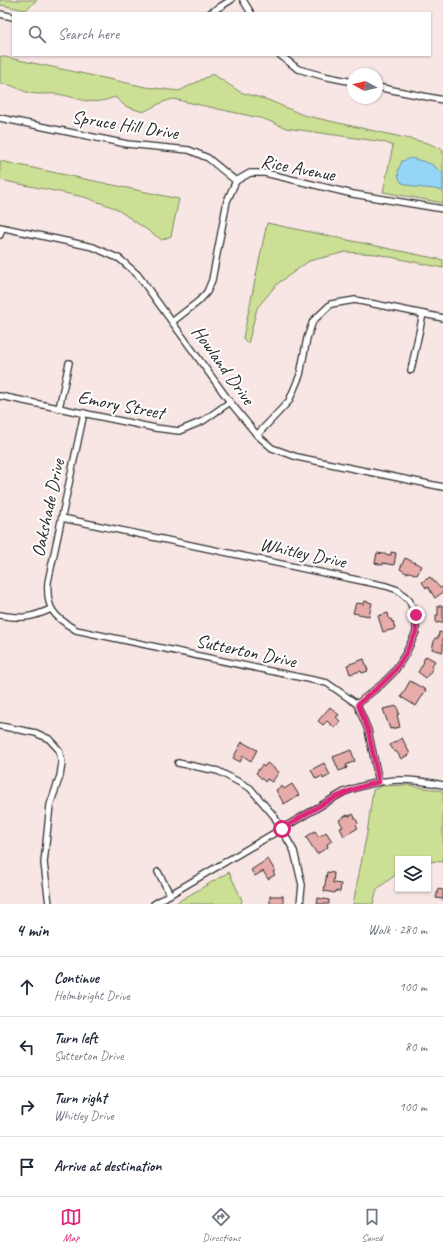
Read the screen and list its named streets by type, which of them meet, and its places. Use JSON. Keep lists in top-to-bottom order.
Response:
{
  "streets": {
    "street": [
      "Spruce Hill Drive",
      "Rice Avenue",
      "Howland Drive",
      "Emory Street",
      "Oakshade Drive",
      "Whitley Drive",
      "Sutterton Drive"
    ]
  },
  "crossings": [
    ["Spruce Hill Drive", "Rice Avenue"],
    ["Rice Avenue", "Howland Drive"],
    ["Howland Drive", "Emory Street"],
    ["Emory Street", "Oakshade Drive"],
    ["Oakshade Drive", "Whitley Drive"],
    ["Oakshade Drive", "Sutterton Drive"],
    ["Whitley Drive", "Sutterton Drive"]
  ],
  "north": "left",
  "page": {
    "search": "Search here",
    "heading": ["4 min", "Walk · 280 m"],
    "list": [
      ["Continue", "Helmbright Drive", "100 m"],
      ["Turn left", "Sutterton Drive", "80 m"],
      ["Turn right", "Whitley Drive", "100 m"],
      "Arrive at destination"
    ],
    "nav": ["Map", "Directions", "Saved"]
  }
}
